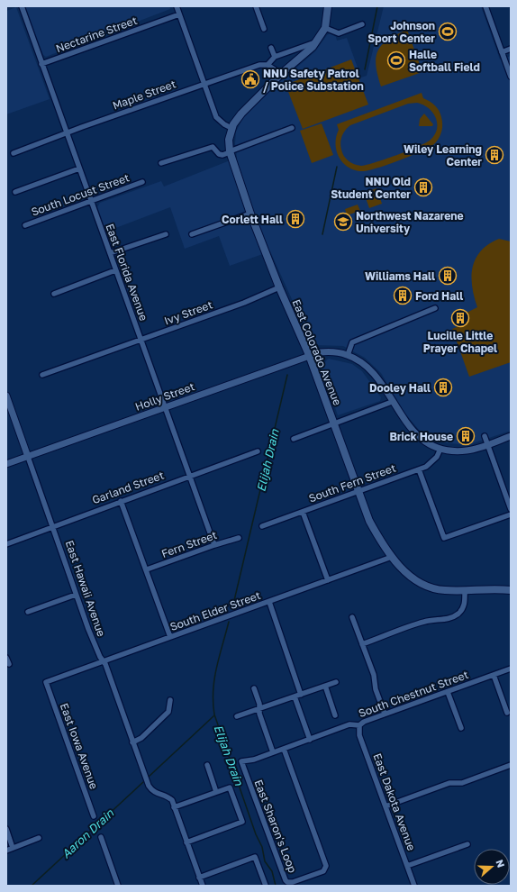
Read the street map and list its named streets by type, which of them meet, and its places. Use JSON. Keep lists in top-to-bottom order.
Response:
{
  "streets": {
    "main road": ["East Colorado Avenue"],
    "street": [
      "Nectarine Street",
      "Maple Street",
      "South Locust Street",
      "East Florida Avenue",
      "Ivy Street",
      "Holly Street",
      "South Fern Street",
      "Garland Street",
      "Fern Street",
      "East Hawaii Avenue",
      "South Elder Street",
      "South Chestnut Street",
      "East Iowa Avenue",
      "East Dakota Avenue",
      "East Sharon's Loop"
    ]
  },
  "crossings": [
    ["Nectarine Street", "East Florida Avenue"],
    ["Maple Street", "East Florida Avenue"],
    ["South Locust Street", "East Florida Avenue"],
    ["East Florida Avenue", "Ivy Street"],
    ["East Florida Avenue", "Holly Street"],
    ["East Florida Avenue", "Garland Street"],
    ["East Florida Avenue", "Fern Street"],
    ["Ivy Street", "East Colorado Avenue"],
    ["East Colorado Avenue", "Holly Street"],
    ["East Colorado Avenue", "South Fern Street"],
    ["East Colorado Avenue", "South Elder Street"],
    ["Holly Street", "South Fern Street"],
    ["Holly Street", "East Hawaii Avenue"],
    ["Garland Street", "East Hawaii Avenue"],
    ["East Hawaii Avenue", "South Elder Street"],
    ["South Elder Street", "East Iowa Avenue"],
    ["South Chestnut Street", "East Dakota Avenue"],
    ["South Chestnut Street", "East Sharon's Loop"]
  ],
  "water": ["Elijah Drain", "Aaron Drain"],
  "places": {
    "sports": ["Johnson Sport Center", "Halle Softball Field"],
    "public building": ["NNU Safety Patrol / Police Substation"],
    "building": [
      "Wiley Learning Center",
      "NNU Old Student Center",
      "Corlett Hall",
      "Williams Hall",
      "Ford Hall",
      "Lucille Little Prayer Chapel",
      "Dooley Hall",
      "Brick House"
    ],
    "school or university": ["Northwest Nazarene University"]
  },
  "north": "right"
}
